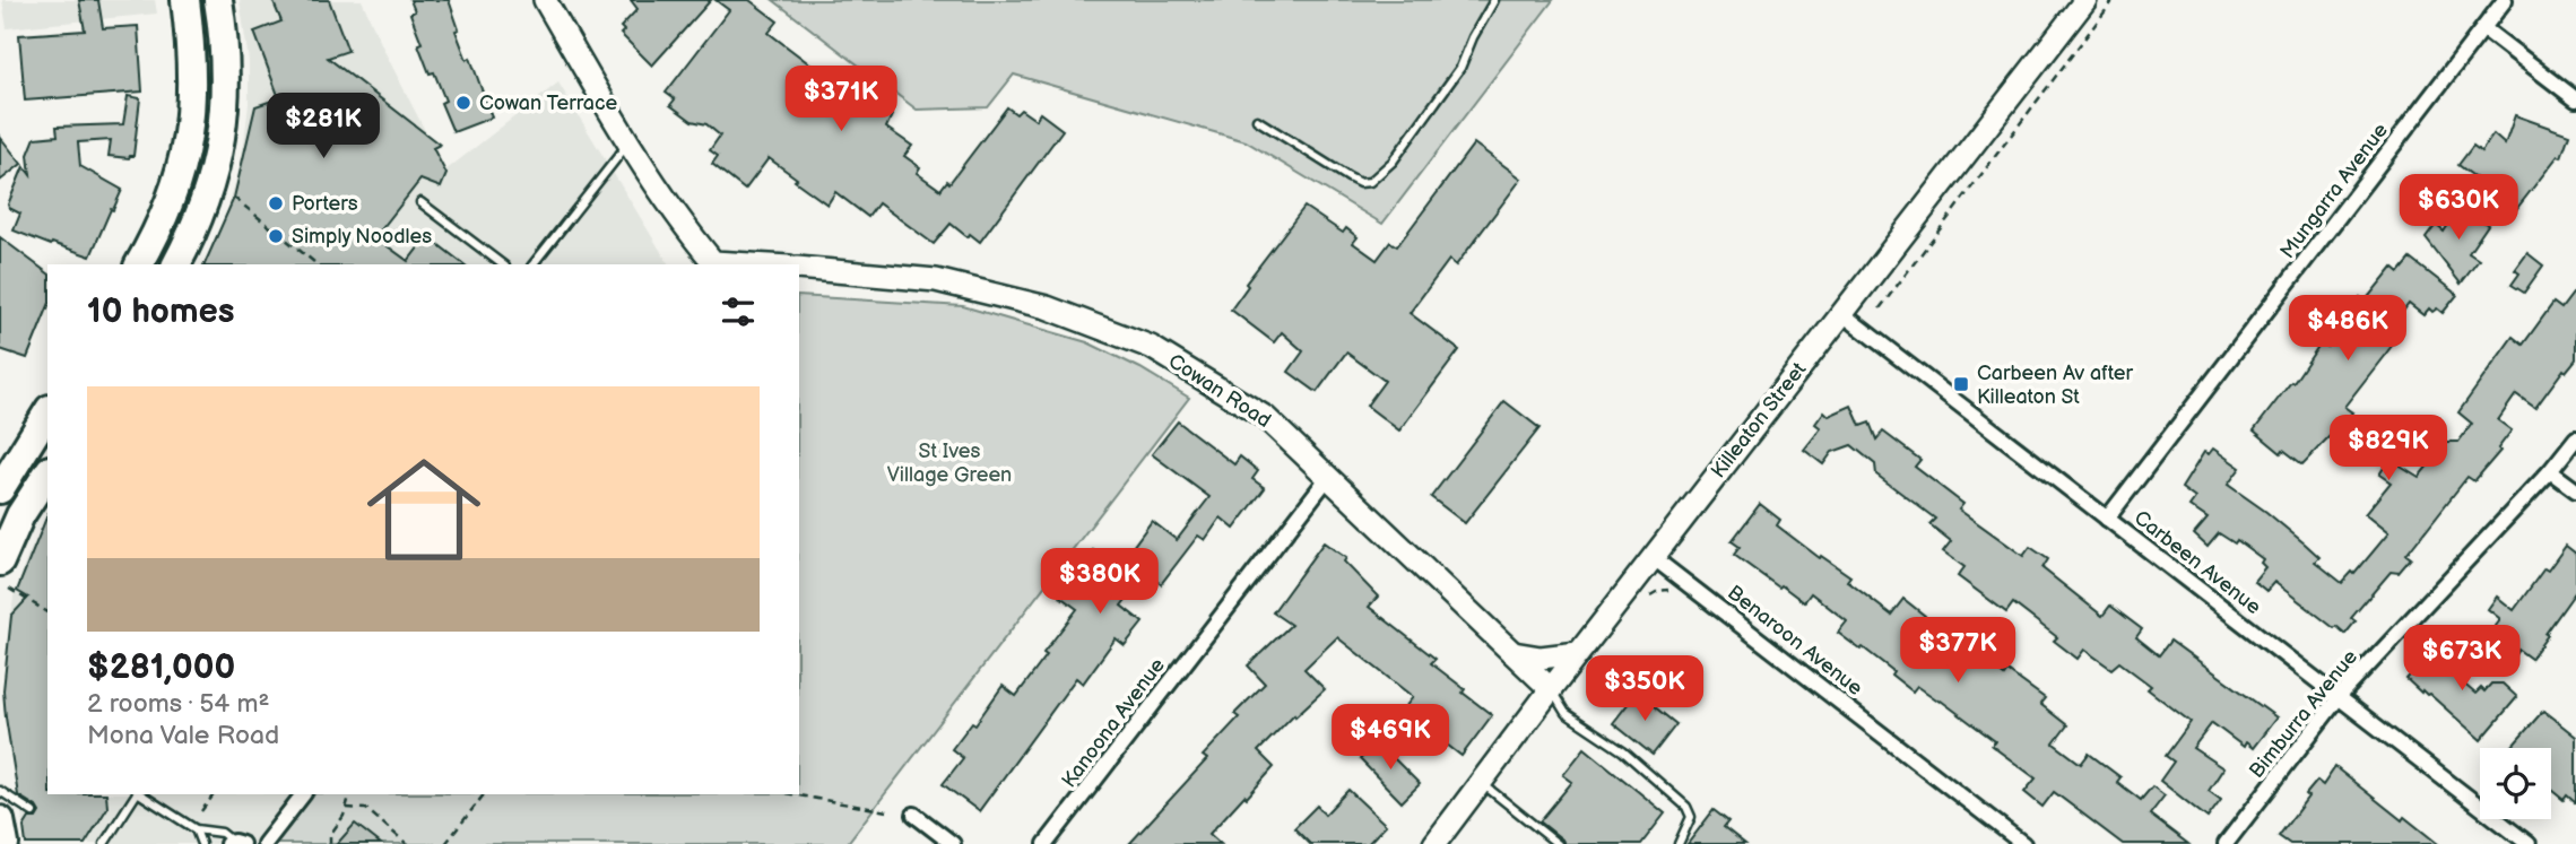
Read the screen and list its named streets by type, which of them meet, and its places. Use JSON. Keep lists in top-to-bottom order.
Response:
{
  "streets": {
    "street": [
      "Mungarra Avenue",
      "Cowan Road",
      "Killeaton Street",
      "Carbeen Avenue",
      "Benaroon Avenue",
      "Bimburra Avenue",
      "Kanoona Avenue"
    ]
  },
  "crossings": [
    ["Mungarra Avenue", "Carbeen Avenue"],
    ["Cowan Road", "Killeaton Street"],
    ["Cowan Road", "Kanoona Avenue"],
    ["Killeaton Street", "Carbeen Avenue"],
    ["Killeaton Street", "Benaroon Avenue"],
    ["Carbeen Avenue", "Bimburra Avenue"]
  ],
  "parks": ["St Ives Village Green"],
  "places": {
    "other": ["Cowan Terrace", "Porters", "Simply Noodles"],
    "transit": ["Carbeen Av after Killeaton St"]
  },
  "page": {
    "price": [
      "$371K",
      "$281K",
      "$630K",
      "$486K",
      "$829K",
      "$380K",
      "$377K",
      "$673K",
      "$350K",
      "$469K"
    ],
    "heading": "10 homes",
    "list": [
      {
        "name": "$281,000",
        "note": "2 rooms · 54 m² · Mona Vale Road"
      }
    ]
  }
}
